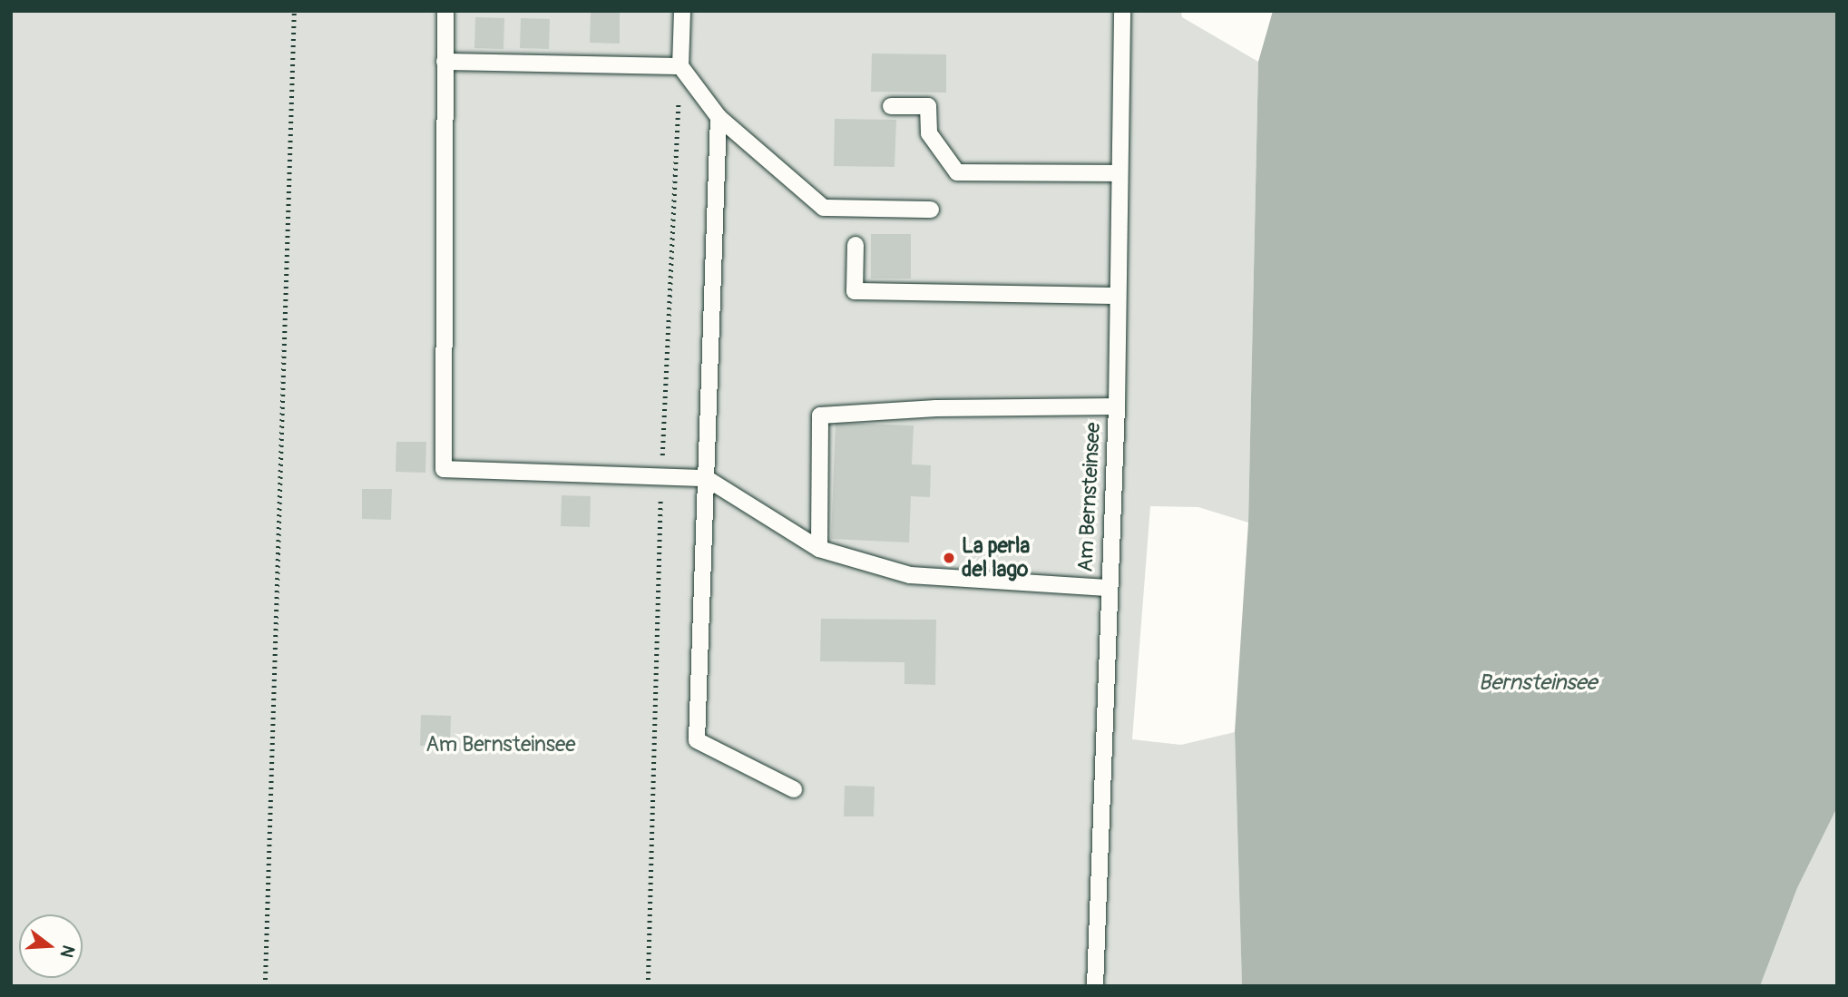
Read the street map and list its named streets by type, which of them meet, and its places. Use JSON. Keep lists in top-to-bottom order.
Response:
{
  "streets": {
    "lane": ["Am Bernsteinsee"]
  },
  "water": ["Bernsteinsee"],
  "parks": ["Am Bernsteinsee"],
  "places": ["La perla del lago"],
  "north": "right"
}
